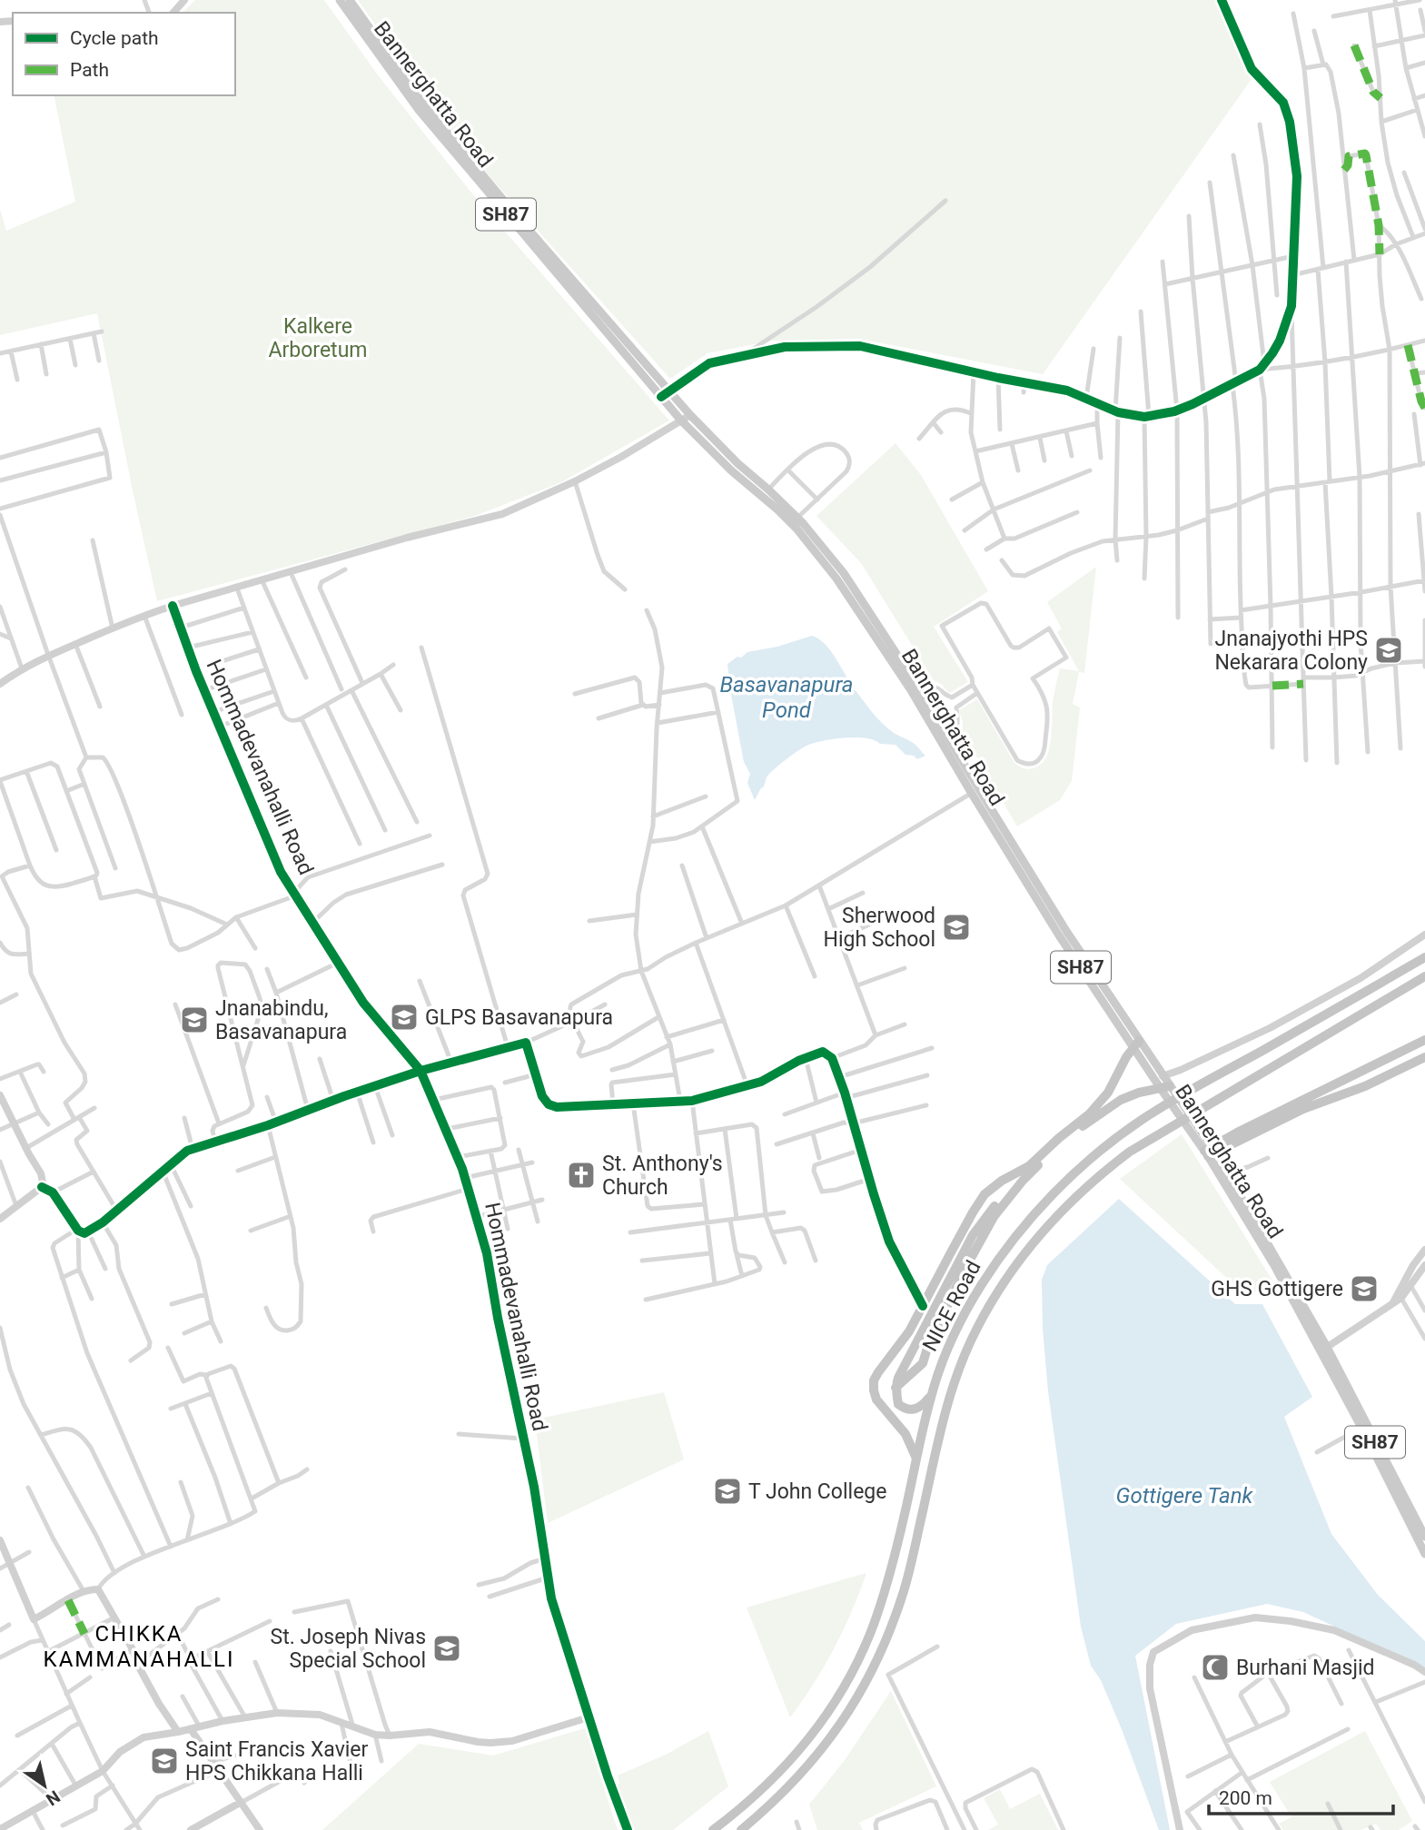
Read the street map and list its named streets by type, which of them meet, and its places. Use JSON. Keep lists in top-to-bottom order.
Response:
{
  "streets": {
    "highway": ["NICE Road"],
    "main road": ["Bannerghatta Road", "SH87"],
    "street": ["Hommadevanahalli Road"]
  },
  "districts": ["CHIKKA KAMMANAHALLI"],
  "water": ["Basavanapura Pond", "Gottigere Tank"],
  "parks": ["Kalkere Arboretum"],
  "places": {
    "school or university": [
      "Jnanajyothi HPS Nekarara Colony",
      "Sherwood High School",
      "GLPS Basavanapura",
      "Jnanabindu, Basavanapura",
      "GHS Gottigere",
      "T John College",
      "St. Joseph Nivas Special School",
      "Saint Francis Xavier HPS Chikkana Halli"
    ],
    "church": ["St. Anthony's Church"],
    "mosque": ["Burhani Masjid"]
  },
  "legend": ["Cycle path", "Path"],
  "scale_bar": "200 m",
  "north": "bottom right"
}
